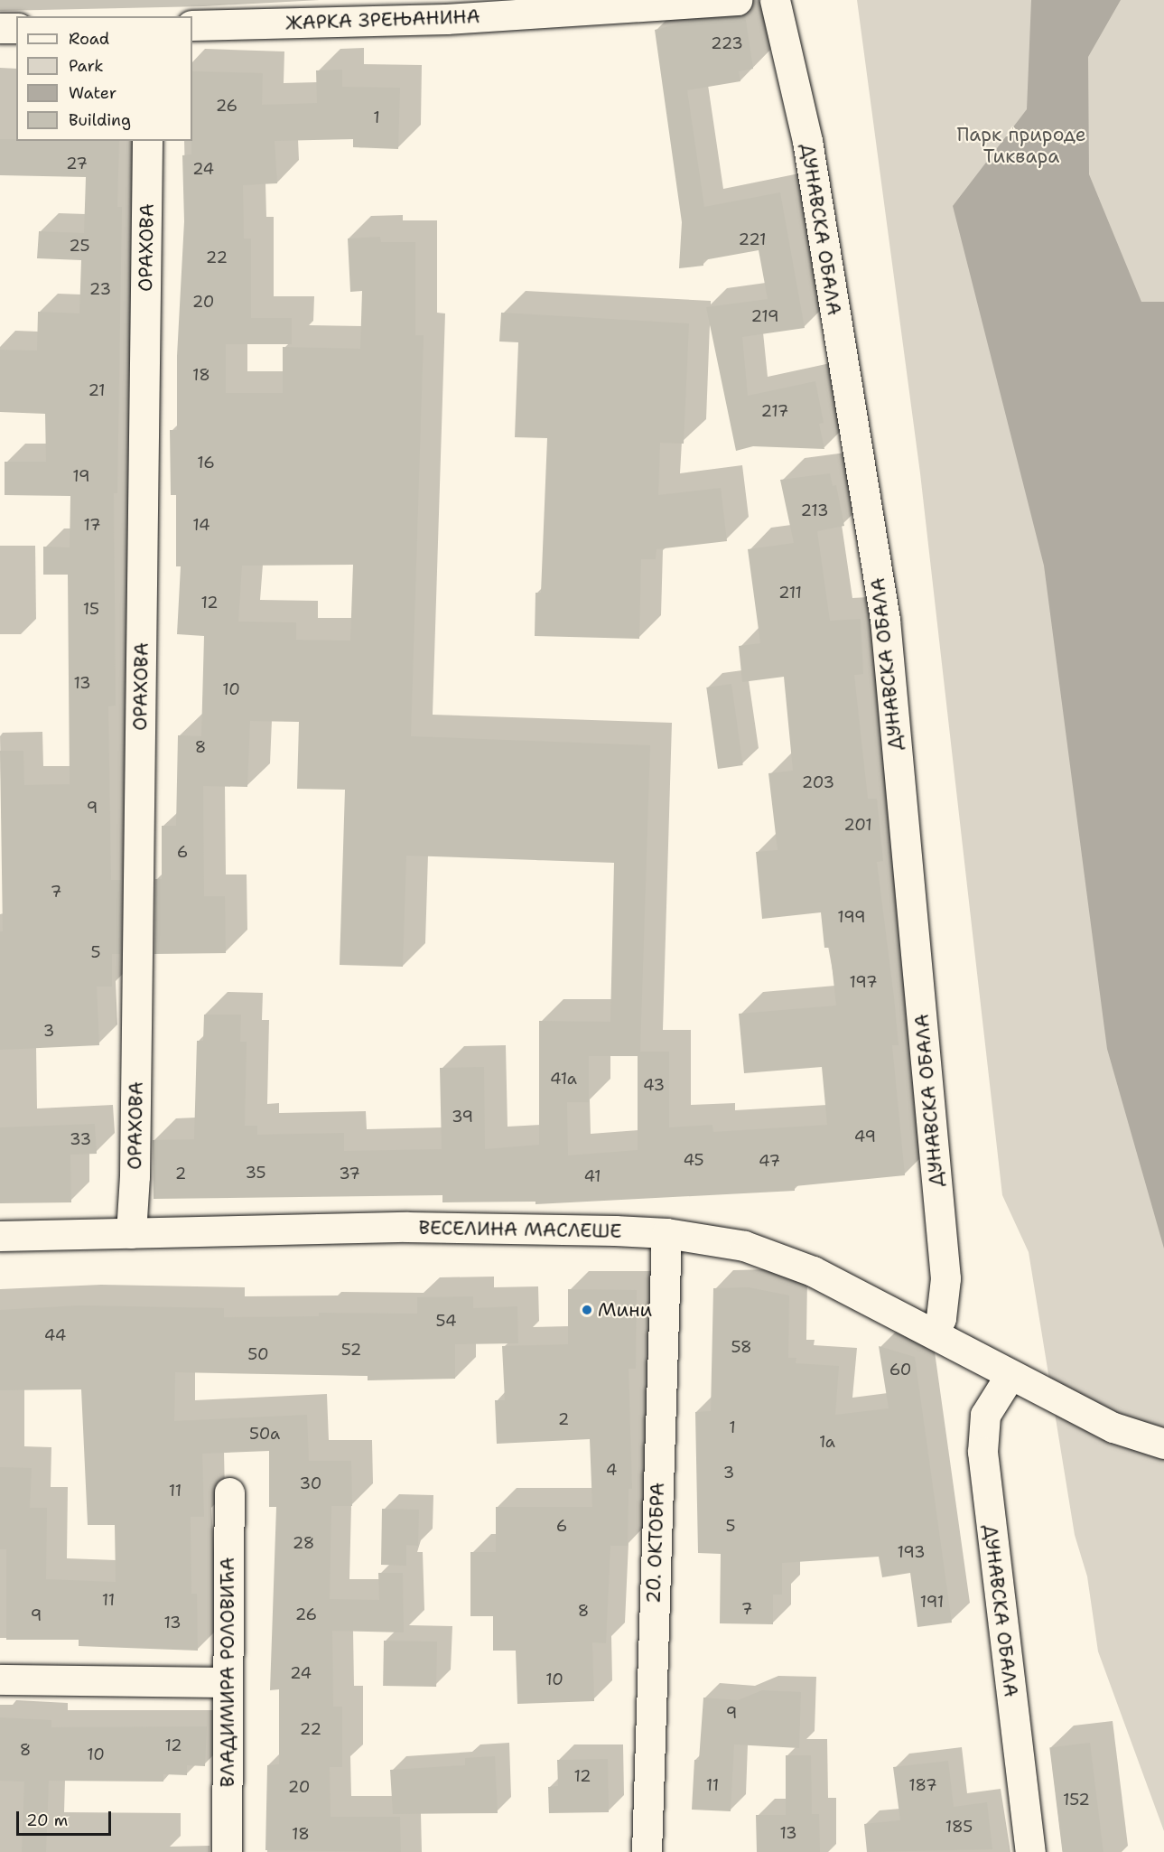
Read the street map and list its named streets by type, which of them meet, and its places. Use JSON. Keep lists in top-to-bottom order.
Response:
{
  "streets": {
    "street": [
      "ЖАРКА ЗРЕЊАНИНА",
      "ДУНАВСКА ОБАЛА",
      "ОРАХОВА",
      "ВЕСЕЛИНА МАСЛЕШЕ",
      "20. ОКТОБРА",
      "ВЛАДИМИРА РОЛОВИЋА"
    ]
  },
  "crossings": [
    ["ДУНАВСКА ОБАЛА", "ВЕСЕЛИНА МАСЛЕШЕ"],
    ["ОРАХОВА", "ВЕСЕЛИНА МАСЛЕШЕ"],
    ["ВЕСЕЛИНА МАСЛЕШЕ", "20. ОКТОБРА"]
  ],
  "parks": ["Парк природе Тиквара"],
  "places": ["Мини"],
  "house_numbers": [
    "223",
    "26",
    "1",
    "27",
    "24",
    "221",
    "25",
    "22",
    "23",
    "20",
    "219",
    "18",
    "21",
    "217",
    "16",
    "19",
    "213",
    "17",
    "14",
    "211",
    "12",
    "15",
    "13",
    "10",
    "8",
    "203",
    "9",
    "201",
    "6",
    "7",
    "199",
    "5",
    "197",
    "3",
    "41a",
    "43",
    "39",
    "49",
    "33",
    "45",
    "47",
    "35",
    "2",
    "37",
    "41",
    "54",
    "44",
    "58",
    "52",
    "50",
    "60",
    "2",
    "1",
    "50a",
    "1a",
    "4",
    "3",
    "30",
    "11",
    "6",
    "5",
    "28",
    "193",
    "11",
    "191",
    "7",
    "8",
    "26",
    "9",
    "13",
    "24",
    "10",
    "9",
    "22",
    "12",
    "8",
    "10",
    "12",
    "11",
    "187",
    "20",
    "152",
    "185",
    "13",
    "18"
  ],
  "legend": [
    "Road",
    "Park",
    "Water",
    "Building"
  ],
  "scale_bar": "20 m"
}
